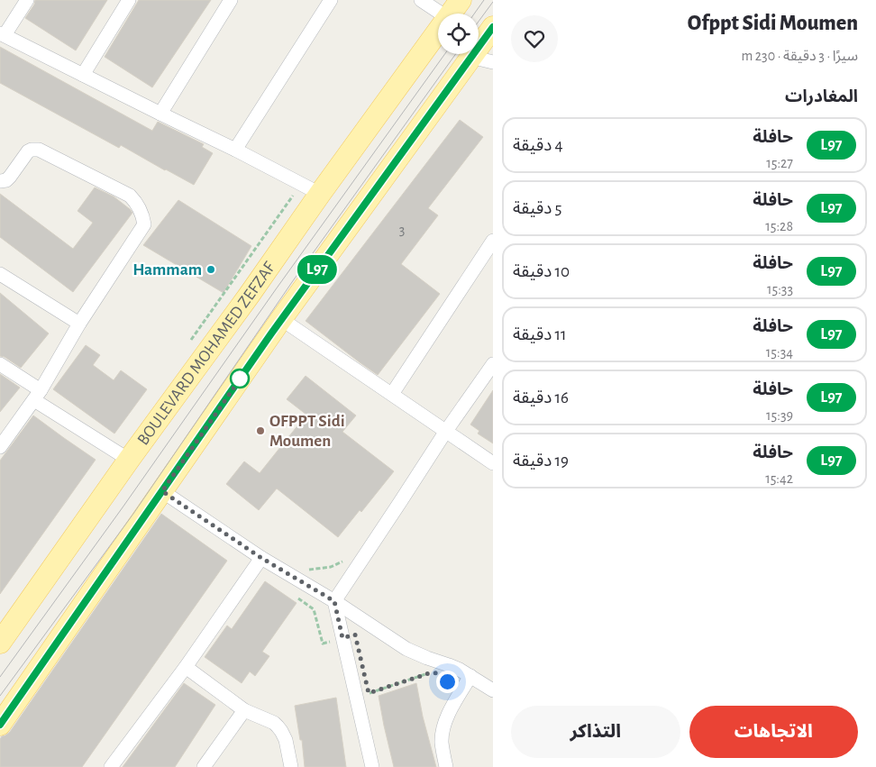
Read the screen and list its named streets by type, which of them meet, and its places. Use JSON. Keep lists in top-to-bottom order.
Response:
{
  "streets": {
    "main road": ["BOULEVARD MOHAMED ZEFZAF"]
  },
  "places": ["Hammam", "OFPPT Sidi Moumen"],
  "lines": ["bus line L97"],
  "house_numbers": ["3"],
  "page": {
    "heading": [
      ["Ofppt Sidi Moumen", "سيرًا · 3 دقيقة · 230 m"],
      "المغادرات"
    ],
    "on_map": "L97",
    "list": [
      {
        "mark": "L97",
        "name": "حافلة",
        "note": "15:27",
        "value": "4 دقيقة"
      },
      {
        "mark": "L97",
        "name": "حافلة",
        "note": "15:28",
        "value": "5 دقيقة"
      },
      {
        "mark": "L97",
        "name": "حافلة",
        "note": "15:33",
        "value": "10 دقيقة"
      },
      {
        "mark": "L97",
        "name": "حافلة",
        "note": "15:34",
        "value": "11 دقيقة"
      },
      {
        "mark": "L97",
        "name": "حافلة",
        "note": "15:39",
        "value": "16 دقيقة"
      },
      {
        "mark": "L97",
        "name": "حافلة",
        "note": "15:42",
        "value": "19 دقيقة"
      }
    ],
    "buttons": ["الاتجاهات", "التذاكر"]
  }
}
